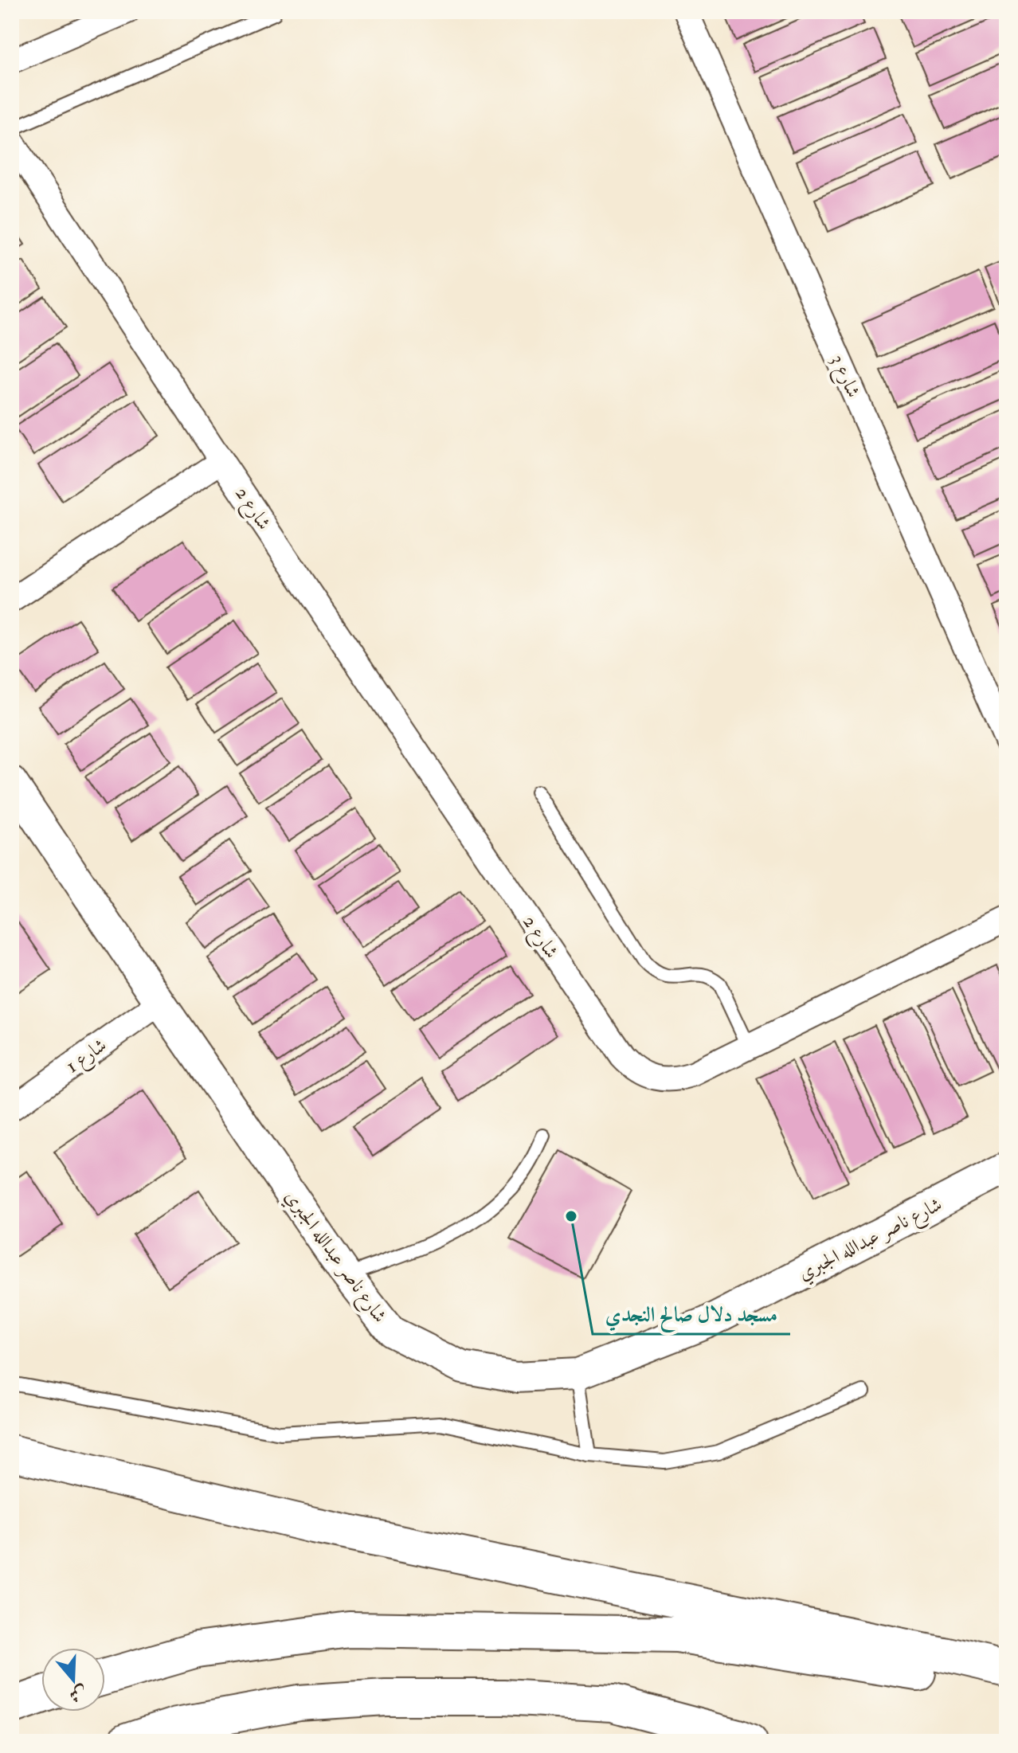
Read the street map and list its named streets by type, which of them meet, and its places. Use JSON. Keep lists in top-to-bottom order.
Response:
{
  "streets": {
    "street": [
      "شارع 3",
      "شارع 2",
      "شارع 1",
      "شارع ناصر عبدالله الجبري"
    ]
  },
  "crossings": [
    ["شارع 1", "شارع ناصر عبدالله الجبري"]
  ],
  "places": ["مسجد دلال صالح النجدي"],
  "north": "bottom"
}
